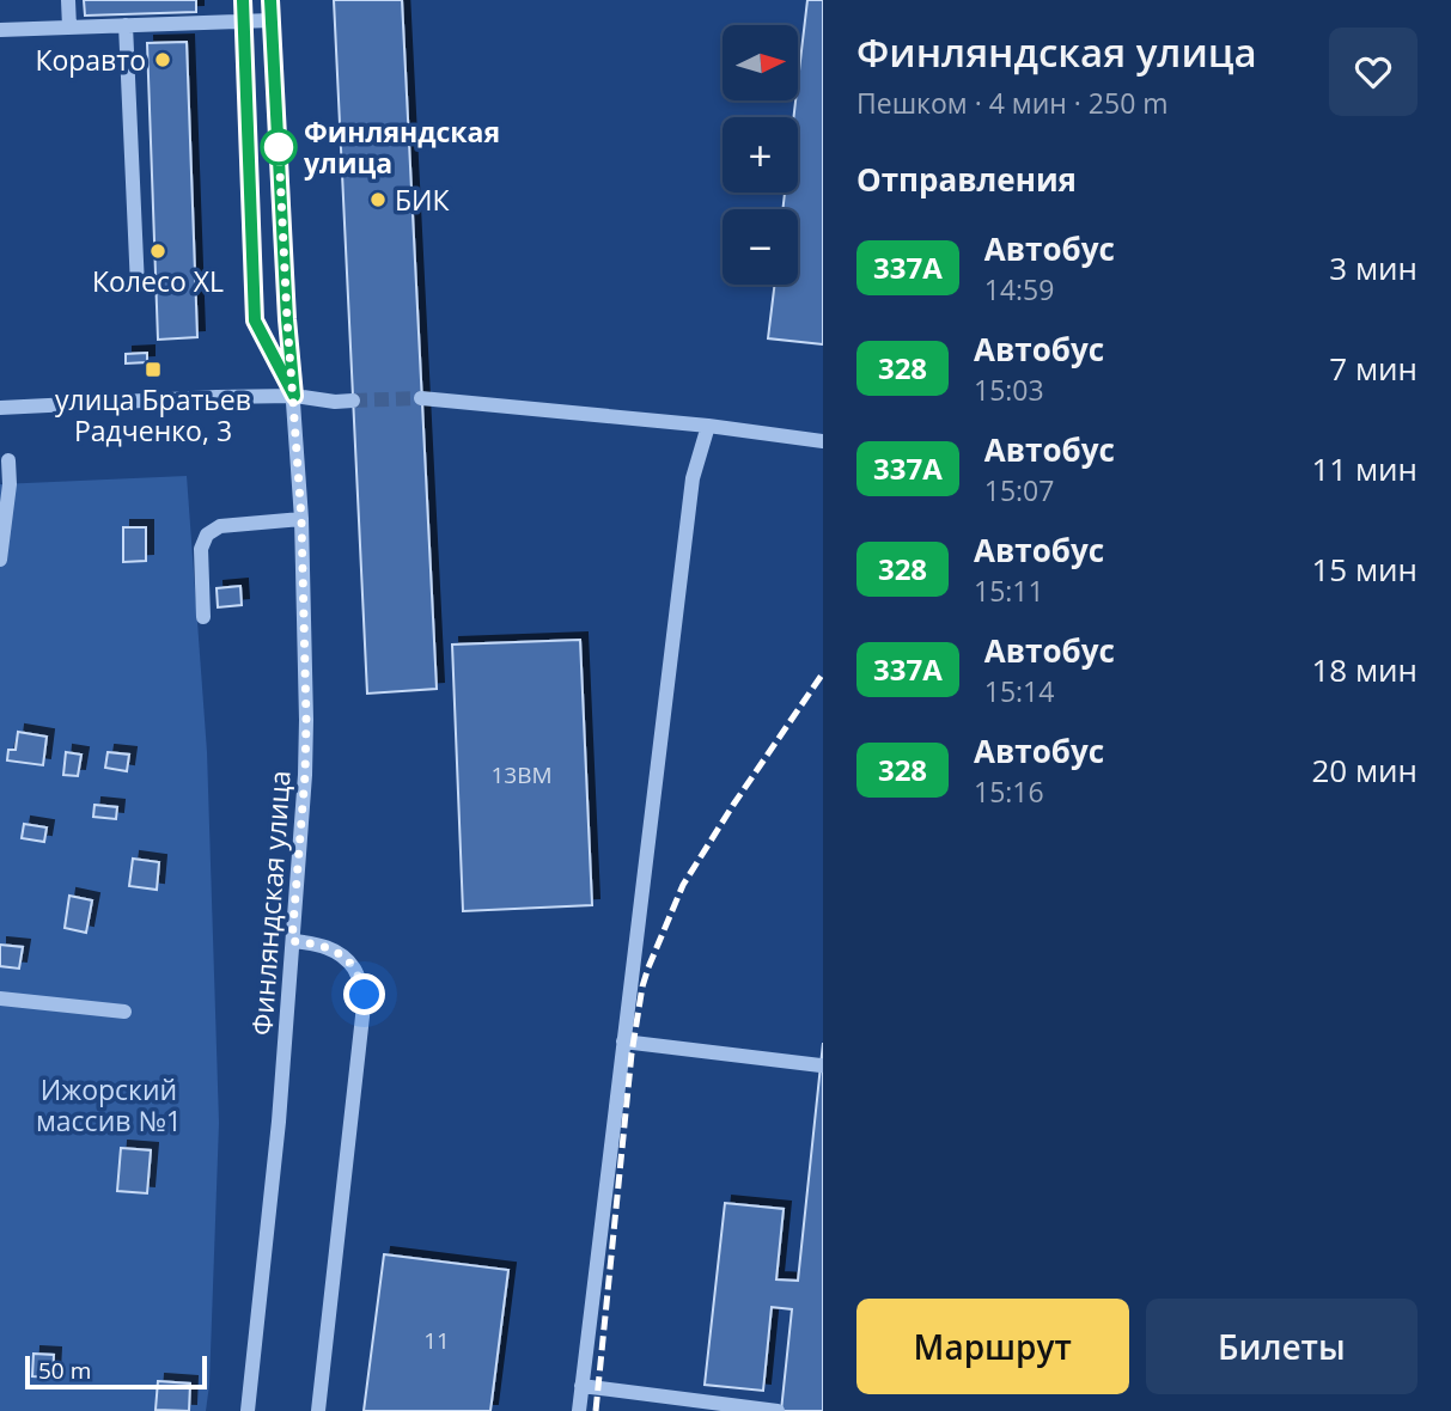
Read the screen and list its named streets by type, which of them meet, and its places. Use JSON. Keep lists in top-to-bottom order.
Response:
{
  "streets": {
    "street": ["Финляндская улица"]
  },
  "parks": ["Ижорский массив №1"],
  "places": {
    "other": [
      "Коравто",
      "Финляндская улица",
      "БИК",
      "Колесо XL"
    ],
    "transit": ["улица Братьев Радченко, 3"]
  },
  "lines": ["bus line 337А"],
  "house_numbers": ["13ВМ", "11"],
  "scale_bar": "50 m",
  "north": "right",
  "page": {
    "heading": [
      ["Финляндская улица", "Пешком · 4 мин · 250 m"],
      "Отправления"
    ],
    "map_buttons": ["+", "−"],
    "list": [
      {
        "mark": "337А",
        "name": "Автобус",
        "note": "14:59",
        "value": "3 мин"
      },
      {
        "mark": "328",
        "name": "Автобус",
        "note": "15:03",
        "value": "7 мин"
      },
      {
        "mark": "337А",
        "name": "Автобус",
        "note": "15:07",
        "value": "11 мин"
      },
      {
        "mark": "328",
        "name": "Автобус",
        "note": "15:11",
        "value": "15 мин"
      },
      {
        "mark": "337А",
        "name": "Автобус",
        "note": "15:14",
        "value": "18 мин"
      },
      {
        "mark": "328",
        "name": "Автобус",
        "note": "15:16",
        "value": "20 мин"
      }
    ],
    "buttons": ["Маршрут", "Билеты"],
    "scale": "50 m"
  }
}
